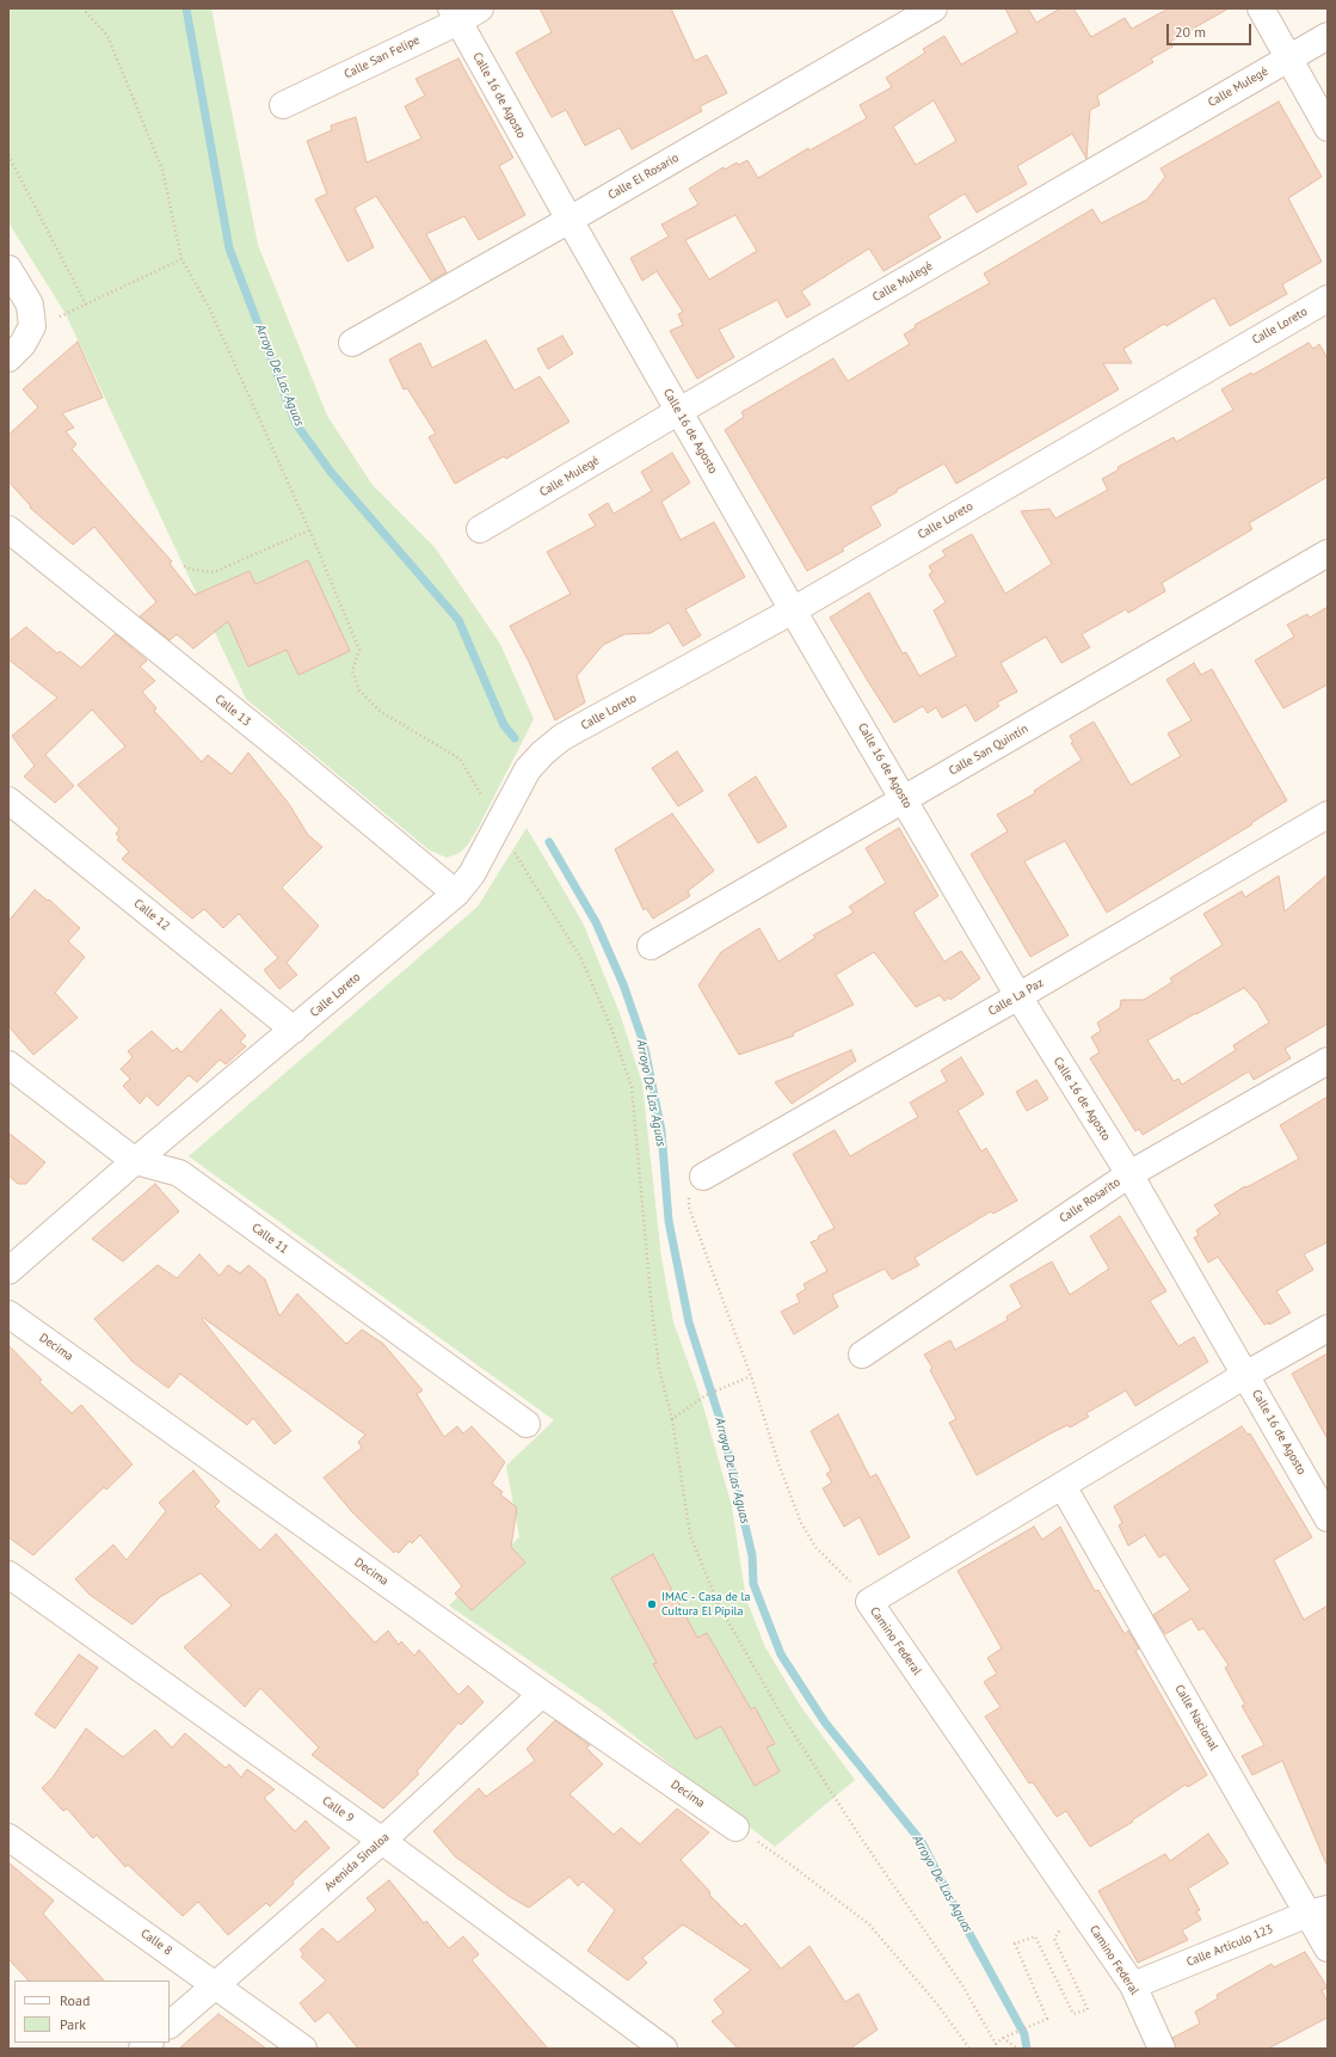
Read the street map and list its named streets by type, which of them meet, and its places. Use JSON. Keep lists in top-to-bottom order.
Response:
{
  "streets": {
    "street": [
      "Calle San Felipe",
      "Calle Mulegé",
      "Calle 16 de Agosto",
      "Calle El Rosario",
      "Calle Loreto",
      "Calle 13",
      "Calle San Quintín",
      "Calle 12",
      "Calle La Paz",
      "Calle Rosarito",
      "Calle 11",
      "Decima",
      "Camino Federal",
      "Calle Nacional",
      "Calle 9",
      "Avenida Sinaloa",
      "Calle 8",
      "Calle Artículo 123"
    ]
  },
  "crossings": [
    ["Calle San Felipe", "Calle 16 de Agosto"],
    ["Calle Mulegé", "Calle 16 de Agosto"],
    ["Calle 16 de Agosto", "Calle El Rosario"],
    ["Calle 16 de Agosto", "Calle Loreto"],
    ["Calle 16 de Agosto", "Calle San Quintín"],
    ["Calle 16 de Agosto", "Calle La Paz"],
    ["Calle 16 de Agosto", "Calle Rosarito"],
    ["Calle 16 de Agosto", "Camino Federal"],
    ["Calle Loreto", "Calle 13"],
    ["Calle Loreto", "Calle 12"],
    ["Calle Loreto", "Calle 11"],
    ["Decima", "Avenida Sinaloa"],
    ["Camino Federal", "Calle Nacional"],
    ["Camino Federal", "Calle Artículo 123"],
    ["Calle Nacional", "Calle Artículo 123"],
    ["Calle 9", "Avenida Sinaloa"],
    ["Avenida Sinaloa", "Calle 8"]
  ],
  "water": ["Arroyo De Las Aguas"],
  "places": ["IMAC - Casa de la Cultura El Pípila"],
  "legend": ["Road", "Park"],
  "scale_bar": "20 m"
}
